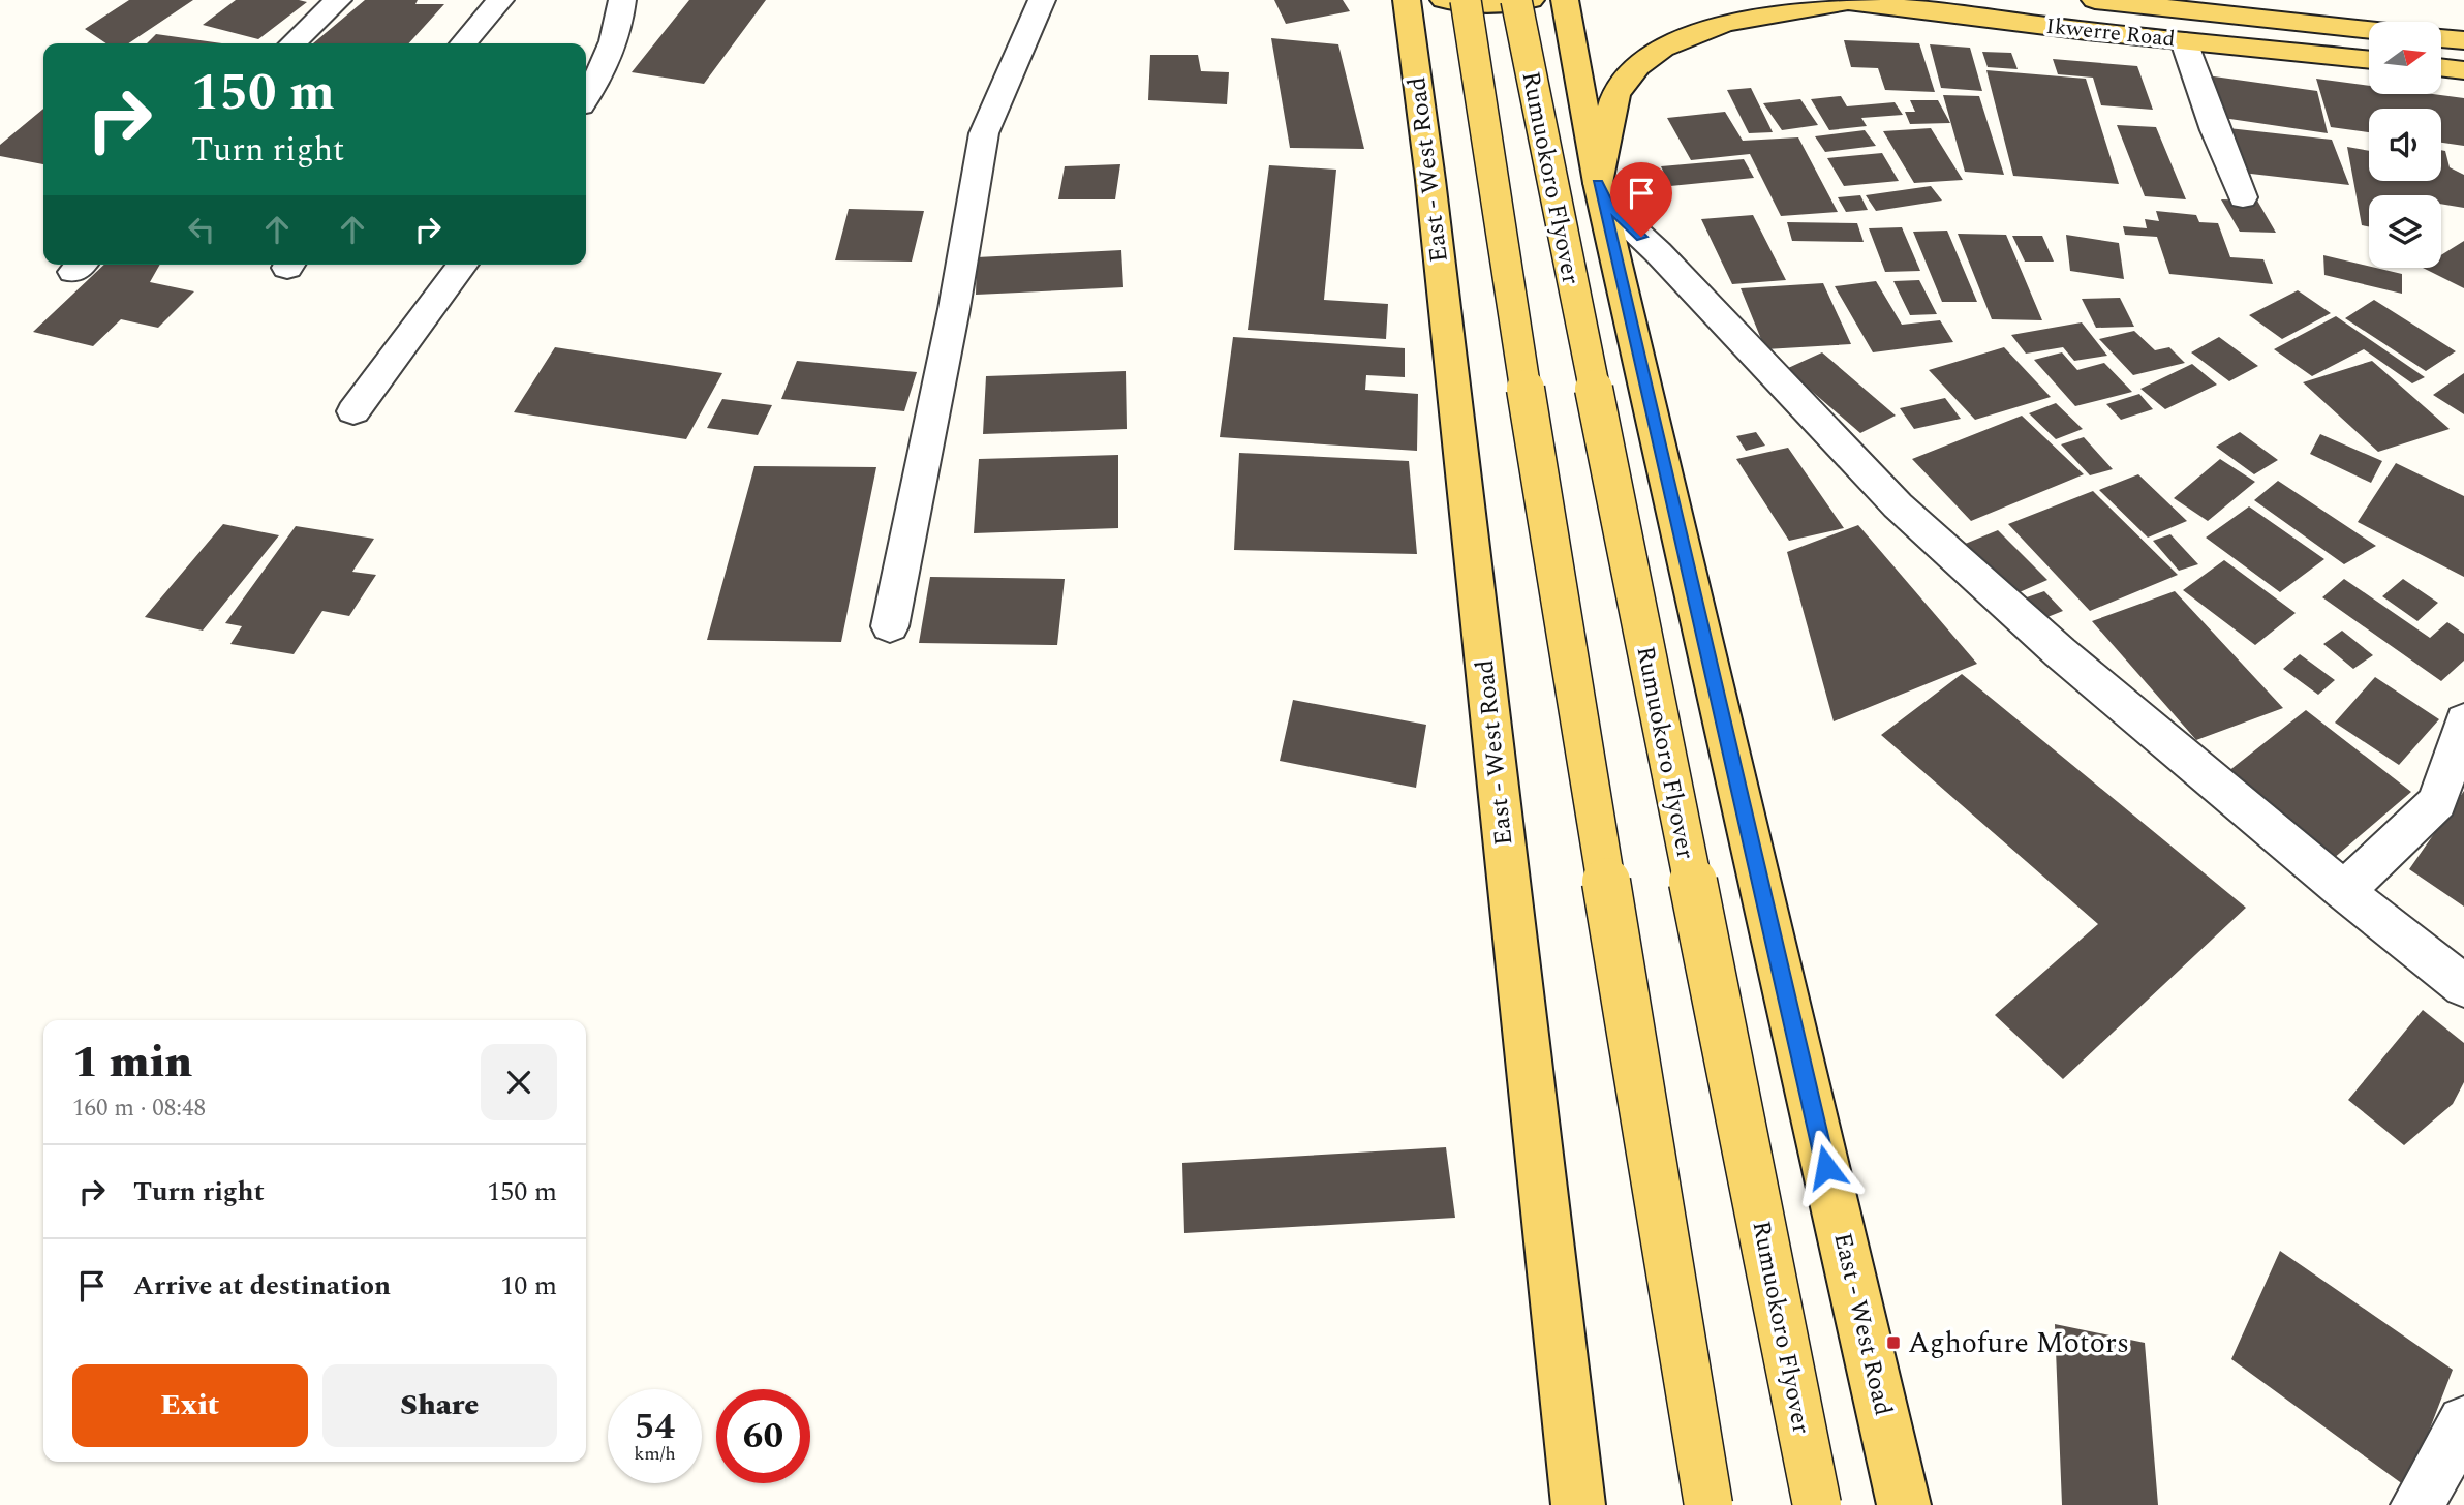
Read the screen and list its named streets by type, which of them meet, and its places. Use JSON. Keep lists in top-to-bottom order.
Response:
{
  "streets": {
    "main road": ["Ikwerre Road", "East - West Road", "Rumuokoro Flyover"]
  },
  "places": {
    "transit": ["Aghofure Motors"]
  },
  "north": "right",
  "page": {
    "turn": ["150 m", "Turn right"],
    "heading": ["1 min", "160 m · 08:48"],
    "list": [
      {
        "name": "Turn right",
        "value": "150 m"
      },
      {
        "name": "Arrive at destination",
        "value": "10 m"
      }
    ],
    "buttons": ["Exit", "Share"],
    "speed": "54 km/h",
    "limit": "60"
  }
}
